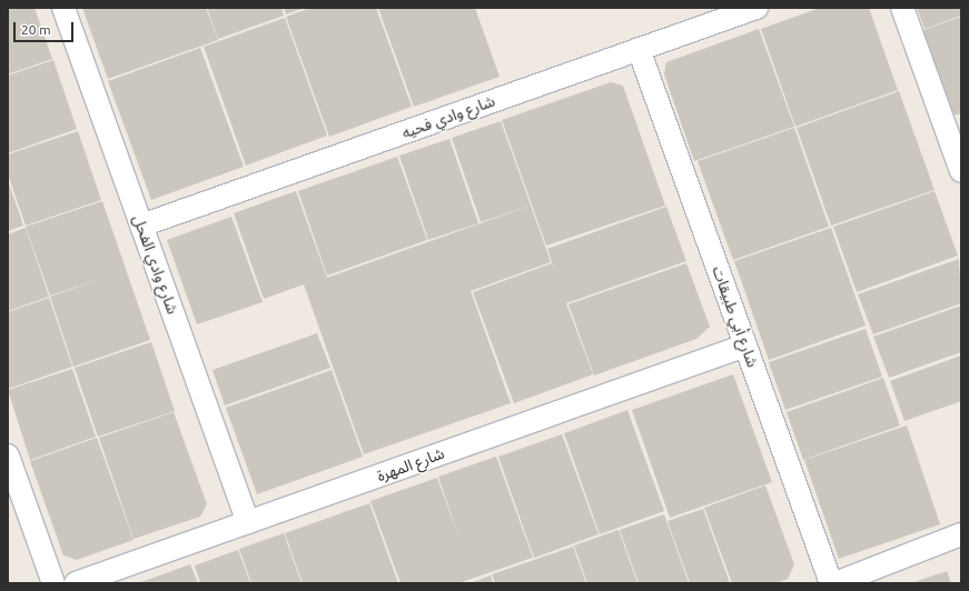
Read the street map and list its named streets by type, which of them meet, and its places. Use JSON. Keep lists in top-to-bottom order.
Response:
{
  "streets": {
    "street": [
      "شارع وادي فحيه",
      "شارع وادي الفحل",
      "شارع أبي طبيقات",
      "شارع المهرة"
    ]
  },
  "crossings": [
    ["شارع وادي فحيه", "شارع وادي الفحل"],
    ["شارع وادي فحيه", "شارع أبي طبيقات"],
    ["شارع وادي الفحل", "شارع المهرة"],
    ["شارع أبي طبيقات", "شارع المهرة"]
  ],
  "scale_bar": "20 m"
}
